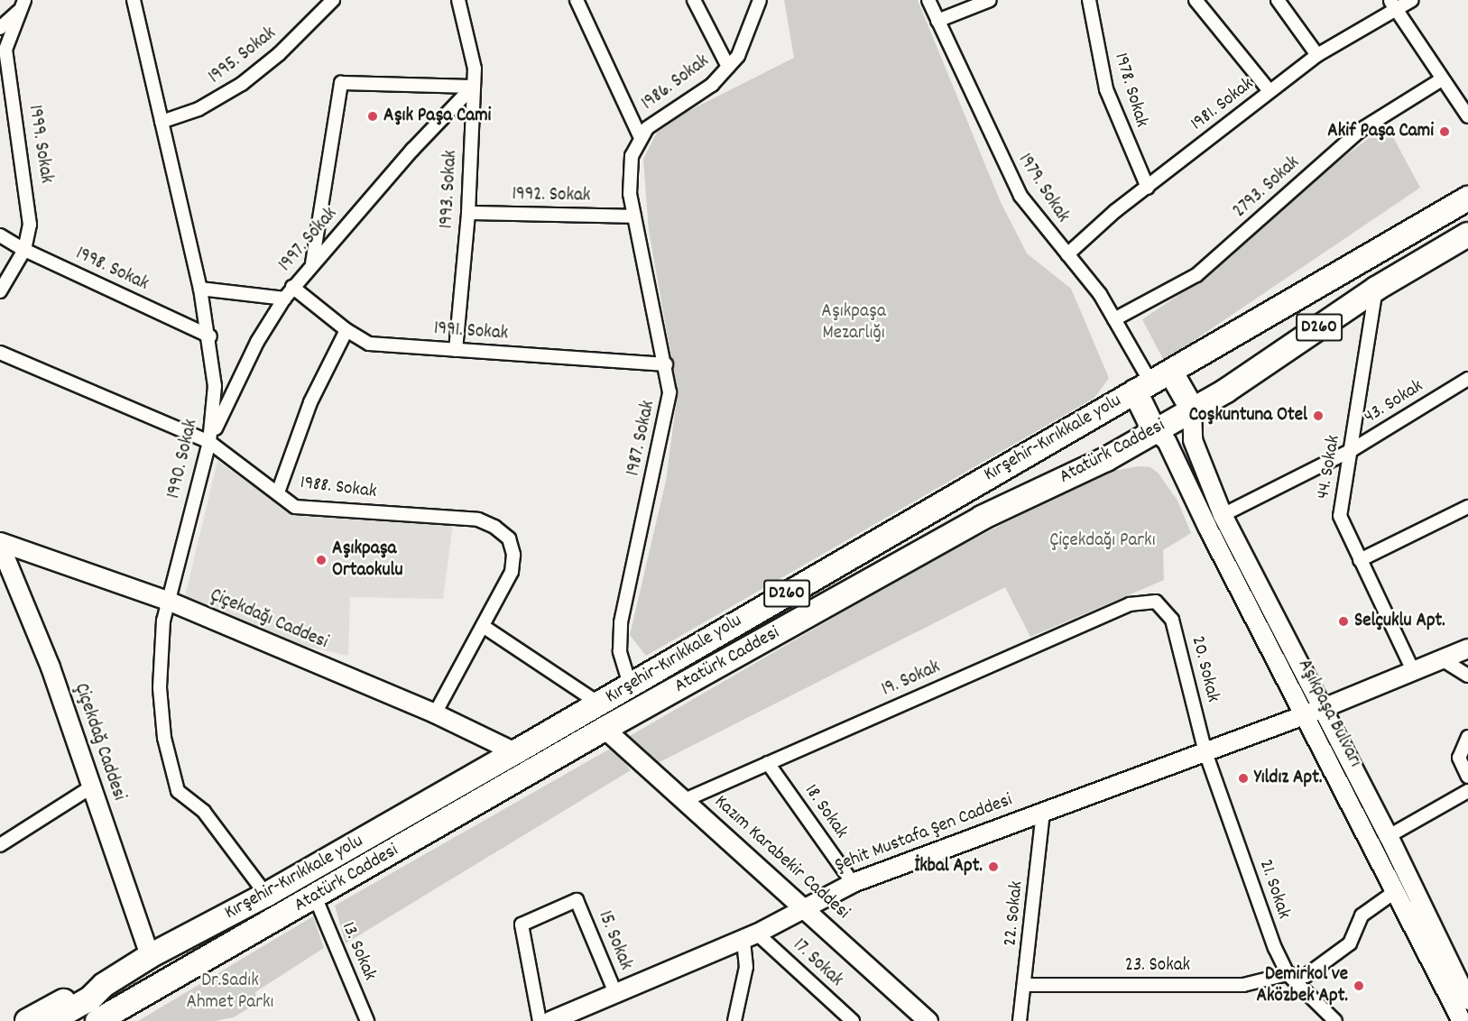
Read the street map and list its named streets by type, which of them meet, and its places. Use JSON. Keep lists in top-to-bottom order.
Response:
{
  "streets": {
    "highway": ["D260", "Kırşehir-Kırıkkale yolu", "Atatürk Caddesi"],
    "street": [
      "1995. Sokak",
      "1986. Sokak",
      "1978. Sokak",
      "1981. Sokak",
      "1999. Sokak",
      "2793. Sokak",
      "1979. Sokak",
      "1993. Sokak",
      "1992. Sokak",
      "1997. Sokak",
      "1998. Sokak",
      "1991. Sokak",
      "43. Sokak",
      "1987. Sokak",
      "1990. Sokak",
      "44. Sokak",
      "1988. Sokak",
      "Çiçekdağı Caddesi",
      "20. Sokak",
      "19. Sokak",
      "Aşıkpaşa Bulvarı",
      "Çiçekdağ Caddesi",
      "18. Sokak",
      "Şehit Mustafa Şen Caddesi",
      "Kazım Karabekir Caddesi",
      "21. Sokak",
      "22. Sokak",
      "15. Sokak",
      "13. Sokak",
      "17. Sokak",
      "23. Sokak"
    ]
  },
  "crossings": [
    ["1995. Sokak", "1990. Sokak"],
    ["1986. Sokak", "1987. Sokak"],
    ["1978. Sokak", "1981. Sokak"],
    ["1981. Sokak", "1979. Sokak"],
    ["1999. Sokak", "1998. Sokak"],
    ["2793. Sokak", "1979. Sokak"],
    ["1979. Sokak", "Kırşehir-Kırıkkale yolu"],
    ["1993. Sokak", "1992. Sokak"],
    ["1993. Sokak", "1997. Sokak"],
    ["1993. Sokak", "1991. Sokak"],
    ["1992. Sokak", "1987. Sokak"],
    ["1997. Sokak", "1991. Sokak"],
    ["1997. Sokak", "1990. Sokak"],
    ["1997. Sokak", "1988. Sokak"],
    ["1998. Sokak", "1990. Sokak"],
    ["D260", "Kırşehir-Kırıkkale yolu"],
    ["1991. Sokak", "1987. Sokak"],
    ["43. Sokak", "44. Sokak"],
    ["43. Sokak", "Aşıkpaşa Bulvarı"],
    ["1987. Sokak", "Kırşehir-Kırıkkale yolu"],
    ["Kırşehir-Kırıkkale yolu", "1990. Sokak"],
    ["Kırşehir-Kırıkkale yolu", "Çiçekdağı Caddesi"],
    ["Kırşehir-Kırıkkale yolu", "Çiçekdağ Caddesi"],
    ["Atatürk Caddesi", "44. Sokak"],
    ["Atatürk Caddesi", "Aşıkpaşa Bulvarı"],
    ["Atatürk Caddesi", "Kazım Karabekir Caddesi"],
    ["Atatürk Caddesi", "13. Sokak"],
    ["1990. Sokak", "1988. Sokak"],
    ["1990. Sokak", "Çiçekdağı Caddesi"],
    ["44. Sokak", "Şehit Mustafa Şen Caddesi"],
    ["1988. Sokak", "Çiçekdağı Caddesi"],
    ["Çiçekdağı Caddesi", "Çiçekdağ Caddesi"],
    ["20. Sokak", "19. Sokak"],
    ["20. Sokak", "Şehit Mustafa Şen Caddesi"],
    ["20. Sokak", "21. Sokak"],
    ["19. Sokak", "18. Sokak"],
    ["19. Sokak", "Kazım Karabekir Caddesi"],
    ["Aşıkpaşa Bulvarı", "Şehit Mustafa Şen Caddesi"],
    ["Aşıkpaşa Bulvarı", "23. Sokak"],
    ["18. Sokak", "Şehit Mustafa Şen Caddesi"],
    ["Şehit Mustafa Şen Caddesi", "Kazım Karabekir Caddesi"],
    ["Şehit Mustafa Şen Caddesi", "21. Sokak"],
    ["Şehit Mustafa Şen Caddesi", "22. Sokak"],
    ["Şehit Mustafa Şen Caddesi", "15. Sokak"],
    ["Şehit Mustafa Şen Caddesi", "17. Sokak"],
    ["21. Sokak", "23. Sokak"],
    ["22. Sokak", "23. Sokak"]
  ],
  "parks": ["Aşıkpaşa Mezarlığı", "Çiçekdağı Parkı", "Dr.Sadık Ahmet Parkı"],
  "places": [
    "Aşık Paşa Cami",
    "Akif Paşa Cami",
    "Coşkuntuna Otel",
    "Aşıkpaşa Ortaokulu",
    "Selçuklu Apt.",
    "Yıldız Apt.",
    "İkbal Apt.",
    "Demirkol ve Aközbek Apt."
  ]
}
